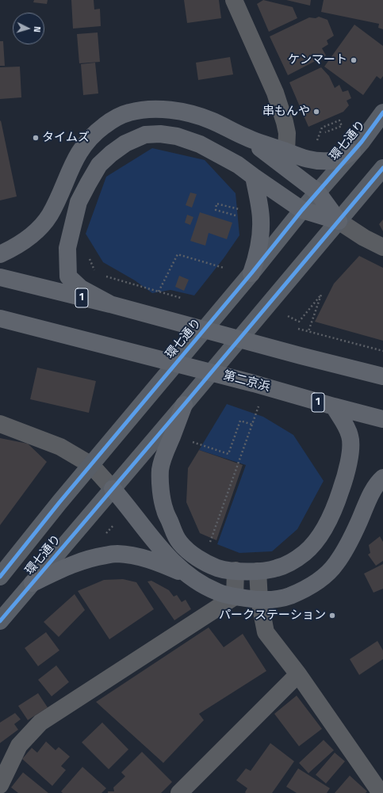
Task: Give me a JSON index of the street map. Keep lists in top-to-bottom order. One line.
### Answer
{"streets":{"highway":["1","第二京浜"],"main road":["環七通り"]},"places":["ケンマート","串もんや","タイムズ","パークステーション"],"north":"right"}
